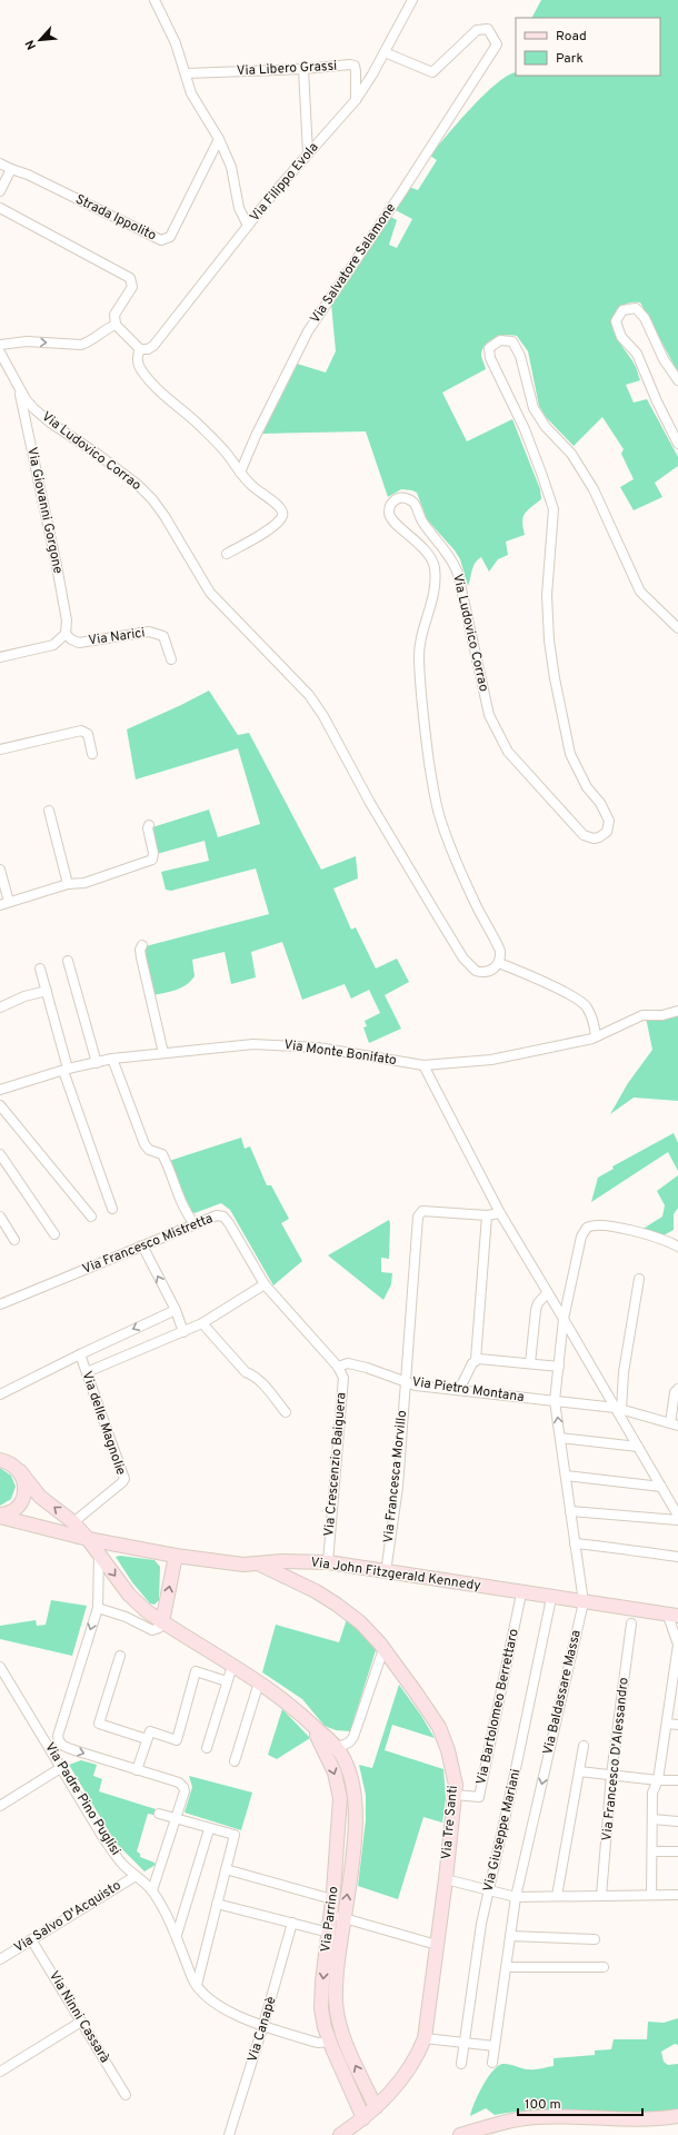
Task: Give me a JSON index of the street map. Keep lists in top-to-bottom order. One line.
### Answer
{"streets":{"street":["Via Libero Grassi","Via Filippo Evola","Strada Ippolito","Via Salvatore Salamone","Via Ludovico Corrao","Via Giovanni Gorgone","Via Narici","Via Monte Bonifato","Via Francesco Mistretta","Via Pietro Montana","Via delle Magnolie","Via Crescenzio Baiguera","Via Francesca Morvillo","Via John Fitzgerald Kennedy","Via Baldassare Massa","Via Bartolomeo Berrettaro","Via Francesco D'Alessandro","Via Padre Pino Puglisi","Via Tre Santi","Via Giuseppe Mariani","Via Salvo D'Acquisto","Via Parrino","Via Ninni Cassarà","Via Canapè"]},"crossings":[["Via Libero Grassi","Via Filippo Evola"],["Via Filippo Evola","Via Salvatore Salamone"],["Via Ludovico Corrao","Via Giovanni Gorgone"],["Via Giovanni Gorgone","Via Narici"],["Via Pietro Montana","Via Crescenzio Baiguera"],["Via Pietro Montana","Via Francesca Morvillo"],["Via Pietro Montana","Via Baldassare Massa"],["Via Crescenzio Baiguera","Via John Fitzgerald Kennedy"],["Via Francesca Morvillo","Via John Fitzgerald Kennedy"],["Via John Fitzgerald Kennedy","Via Baldassare Massa"],["Via John Fitzgerald Kennedy","Via Bartolomeo Berrettaro"],["Via John Fitzgerald Kennedy","Via Tre Santi"],["Via John Fitzgerald Kennedy","Via Giuseppe Mariani"],["Via John Fitzgerald Kennedy","Via Parrino"],["Via Bartolomeo Berrettaro","Via Tre Santi"],["Via Padre Pino Puglisi","Via Salvo D'Acquisto"],["Via Padre Pino Puglisi","Via Parrino"],["Via Padre Pino Puglisi","Via Canapè"],["Via Tre Santi","Via Parrino"],["Via Salvo D'Acquisto","Via Ninni Cassarà"]],"legend":["Road","Park"],"scale_bar":"100 m","north":"bottom left"}
